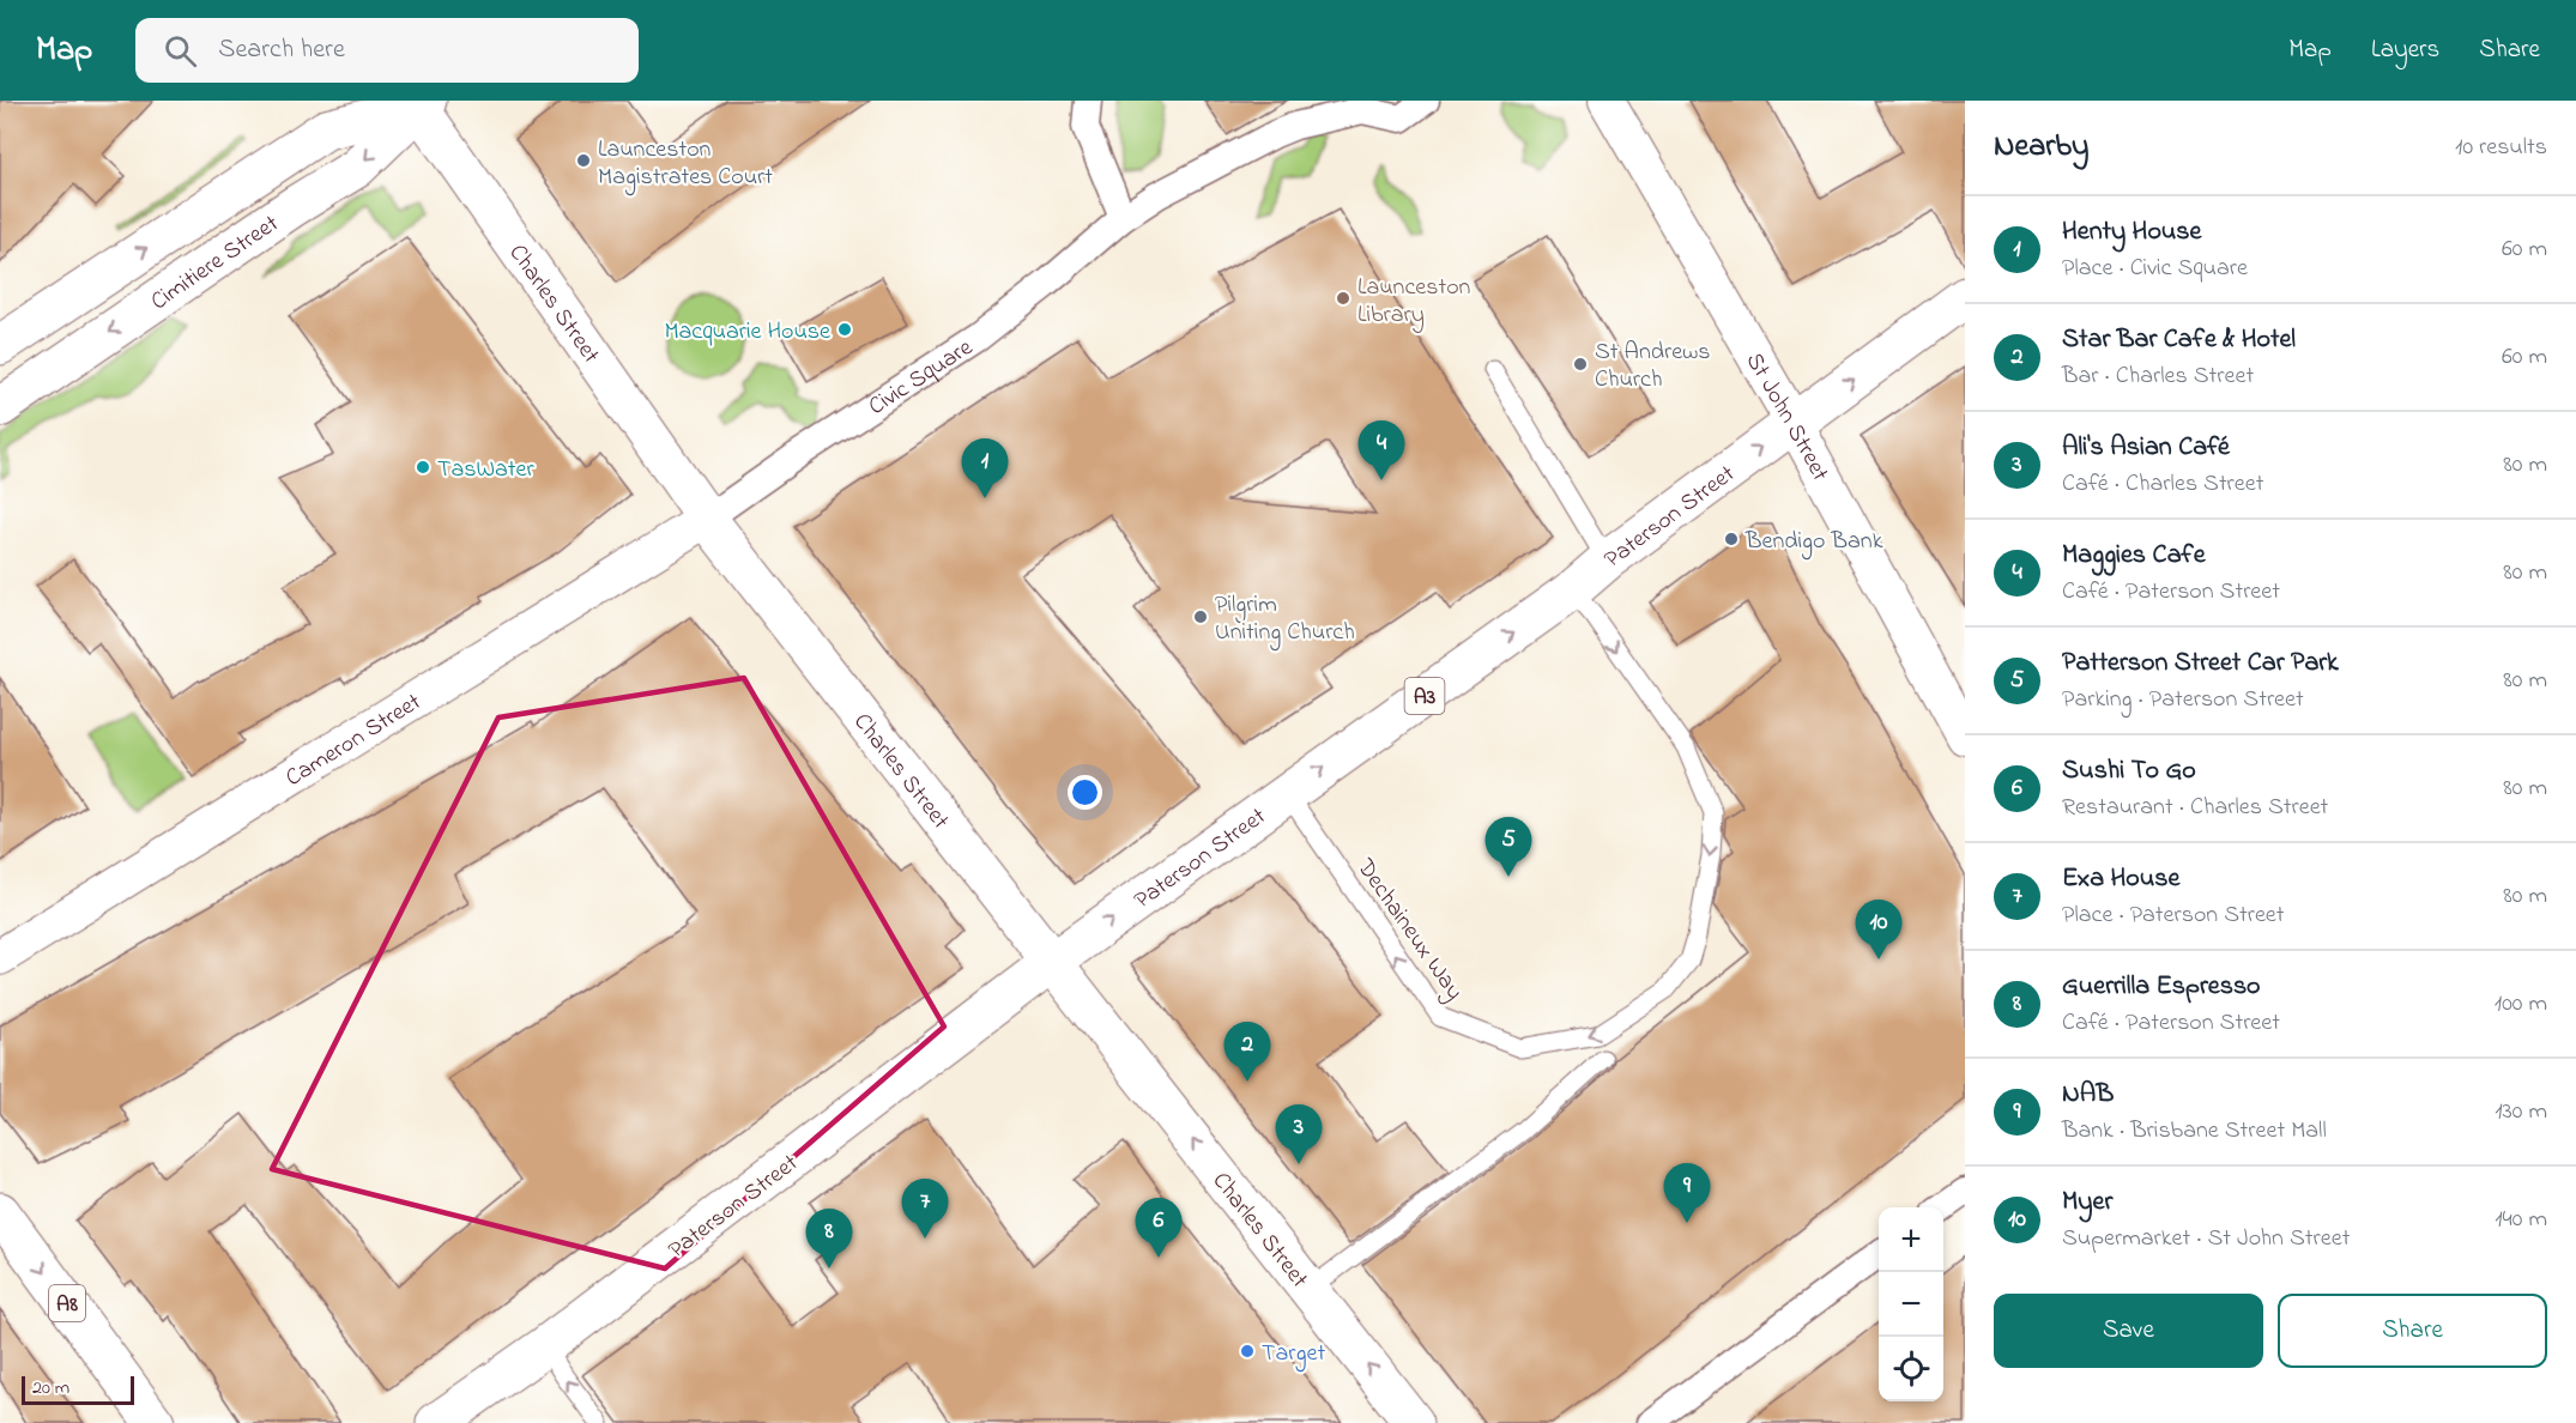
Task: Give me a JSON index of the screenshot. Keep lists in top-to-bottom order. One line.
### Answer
{"streets":{"main road":["Cimitiere Street","Charles Street","Paterson Street","A3","A8"],"street":["Civic Square","St John Street","Cameron Street"],"lane":["Dechaineux Way"]},"crossings":[["Cimitiere Street","Charles Street"],["Charles Street","Civic Square"],["Charles Street","Paterson Street"],["Charles Street","Cameron Street"],["Civic Square","Cameron Street"],["St John Street","Paterson Street"],["Paterson Street","Dechaineux Way"]],"one_way":["Charles Street","Paterson Street"],"places":["Launceston Magistrates Court","Launceston Library","Macquarie House","St Andrews Church","TasWater","Bendigo Bank","Pilgrim Uniting Church","Target"],"scale_bar":"20 m","page":{"header":"Map","search":"Search here","nav":["Map","Layers","Share"],"heading":["Nearby","10 results"],"list":[{"mark":"1","name":"Henty House","note":"Place · Civic Square","value":"60 m"},{"mark":"2","name":"Star Bar Cafe & Hotel","note":"Bar · Charles Street","value":"60 m"},{"mark":"3","name":"Ali's Asian Café","note":"Café · Charles Street","value":"80 m"},{"mark":"4","name":"Maggies Cafe","note":"Café · Paterson Street","value":"80 m"},{"mark":"5","name":"Patterson Street Car Park","note":"Parking · Paterson Street","value":"80 m"},{"mark":"6","name":"Sushi To Go","note":"Restaurant · Charles Street","value":"80 m"},{"mark":"7","name":"Exa House","note":"Place · Paterson Street","value":"80 m"},{"mark":"8","name":"Guerrilla Espresso","note":"Café · Paterson Street","value":"100 m"},{"mark":"9","name":"NAB","note":"Bank · Brisbane Street Mall","value":"130 m"},{"mark":"10","name":"Myer","note":"Supermarket · St John Street","value":"140 m"}],"pins":["4","1","5","10","2","3","9","7","6","8"],"map_buttons":["+","−"],"buttons":["Save","Share"],"scale":"20 m"}}
